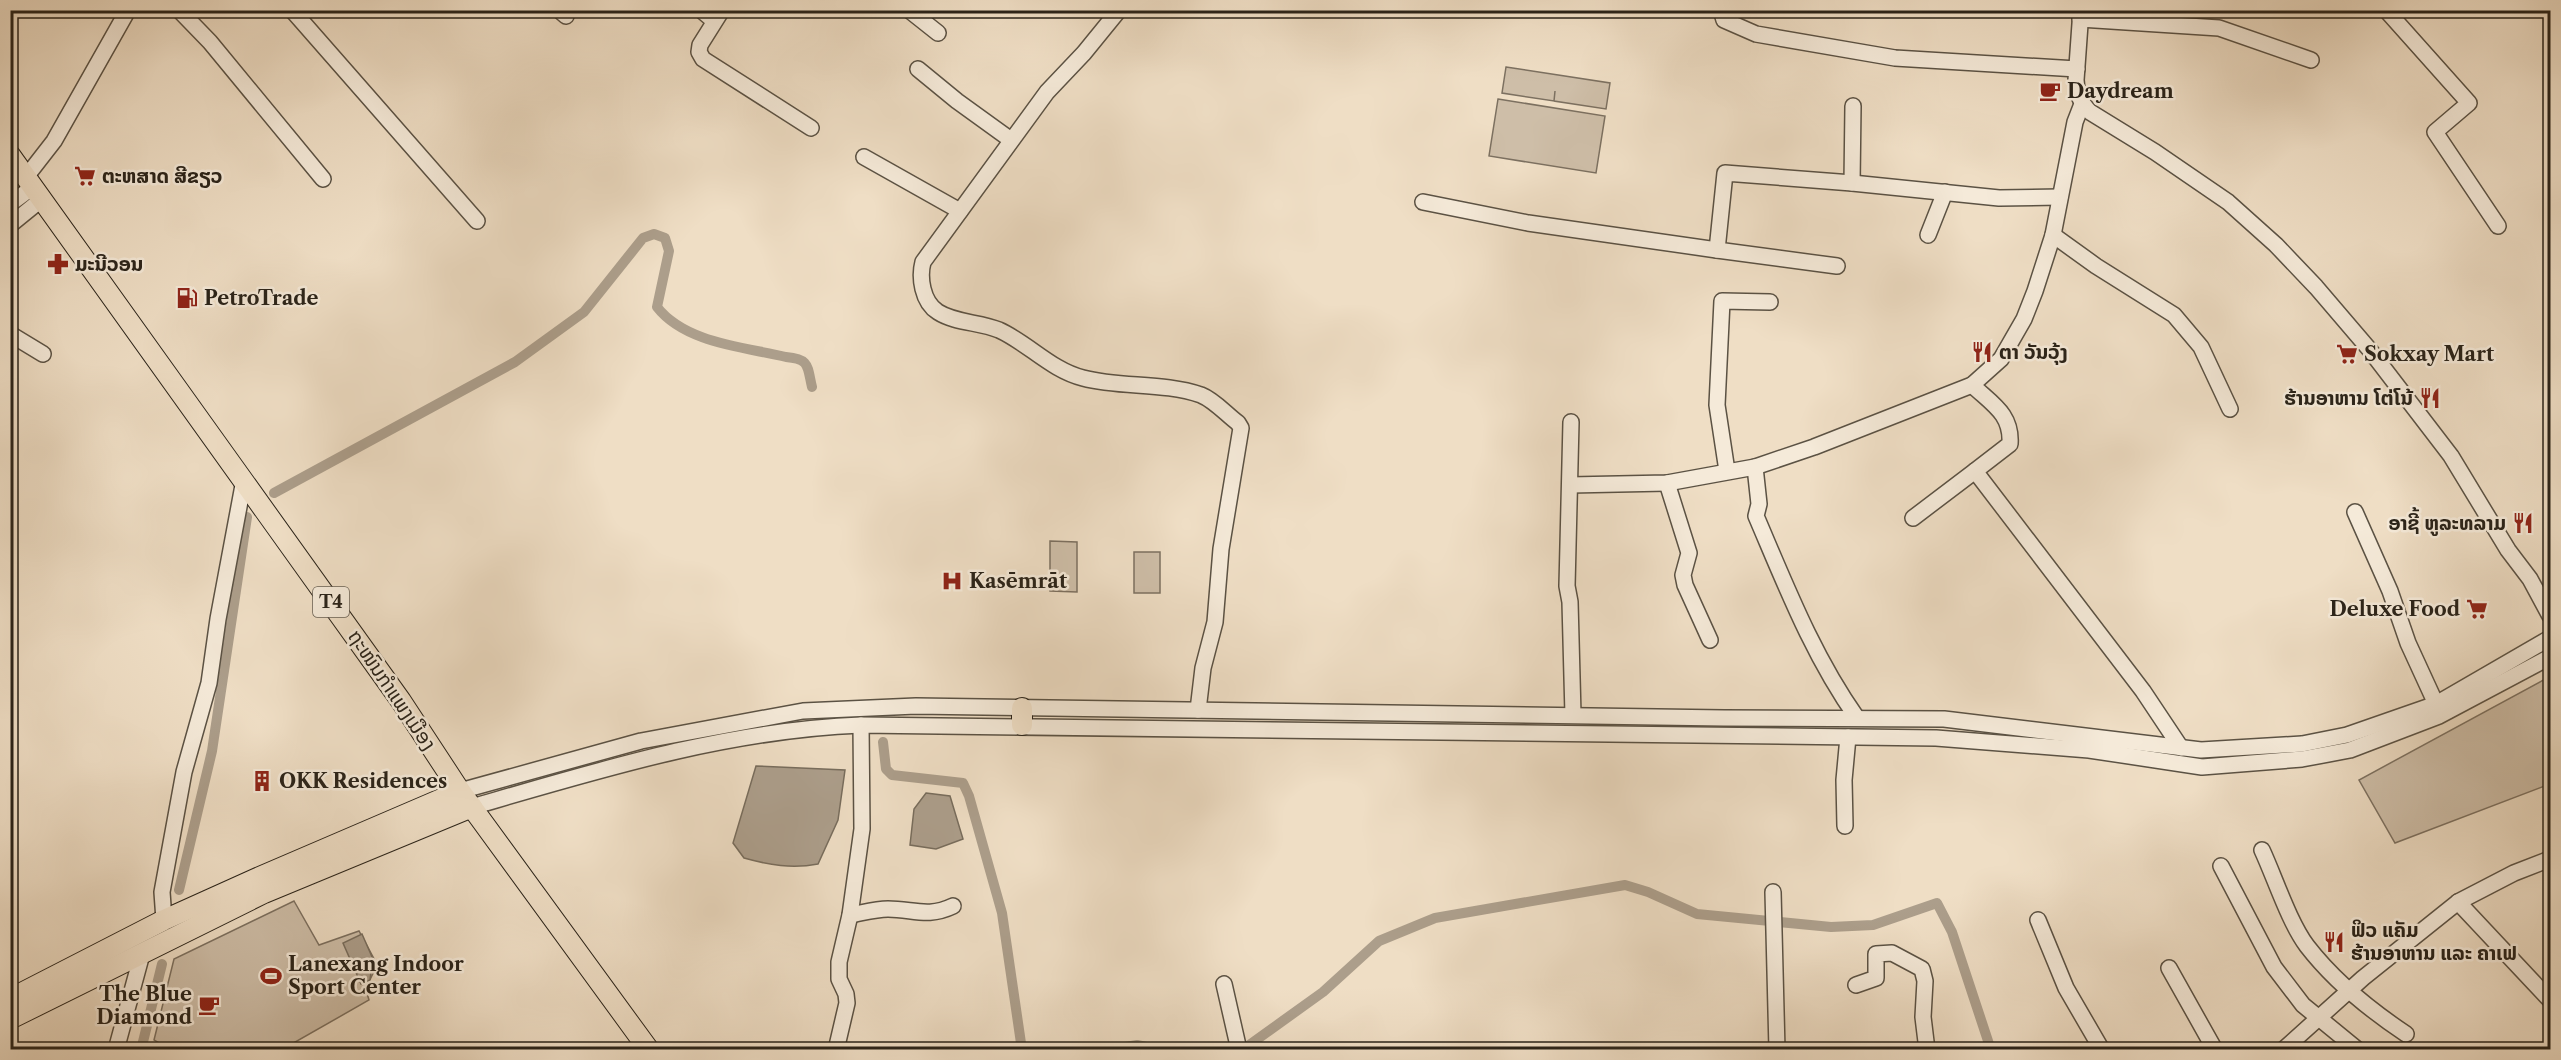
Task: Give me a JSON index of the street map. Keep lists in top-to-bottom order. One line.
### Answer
{"streets":{"main road":["T4","ຖະໜົນກຳແພງເມືອງ"]},"places":{"cafe":["Daydream","The Blue Diamond"],"supermarket":["ຕະຫສາດ ສີຂຽວ","Sokxay Mart","Deluxe Food"],"pharmacy":["ມະນີວອນ"],"fuel station":["PetroTrade"],"restaurant":["ຕາ ວັນວຸ້ງ","ຮ້ານອາຫານ ໂຕ່ໂນ້","ອາຊີ້ ຫູລະທລາມ","ຟິວ ແຄັມ ຮ້ານອາຫານ ແລະ ຄາເຟ"],"hospital":["Kasēmrāt"],"building":["OKK Residences"],"sports":["Lanexang Indoor Sport Center"]}}
